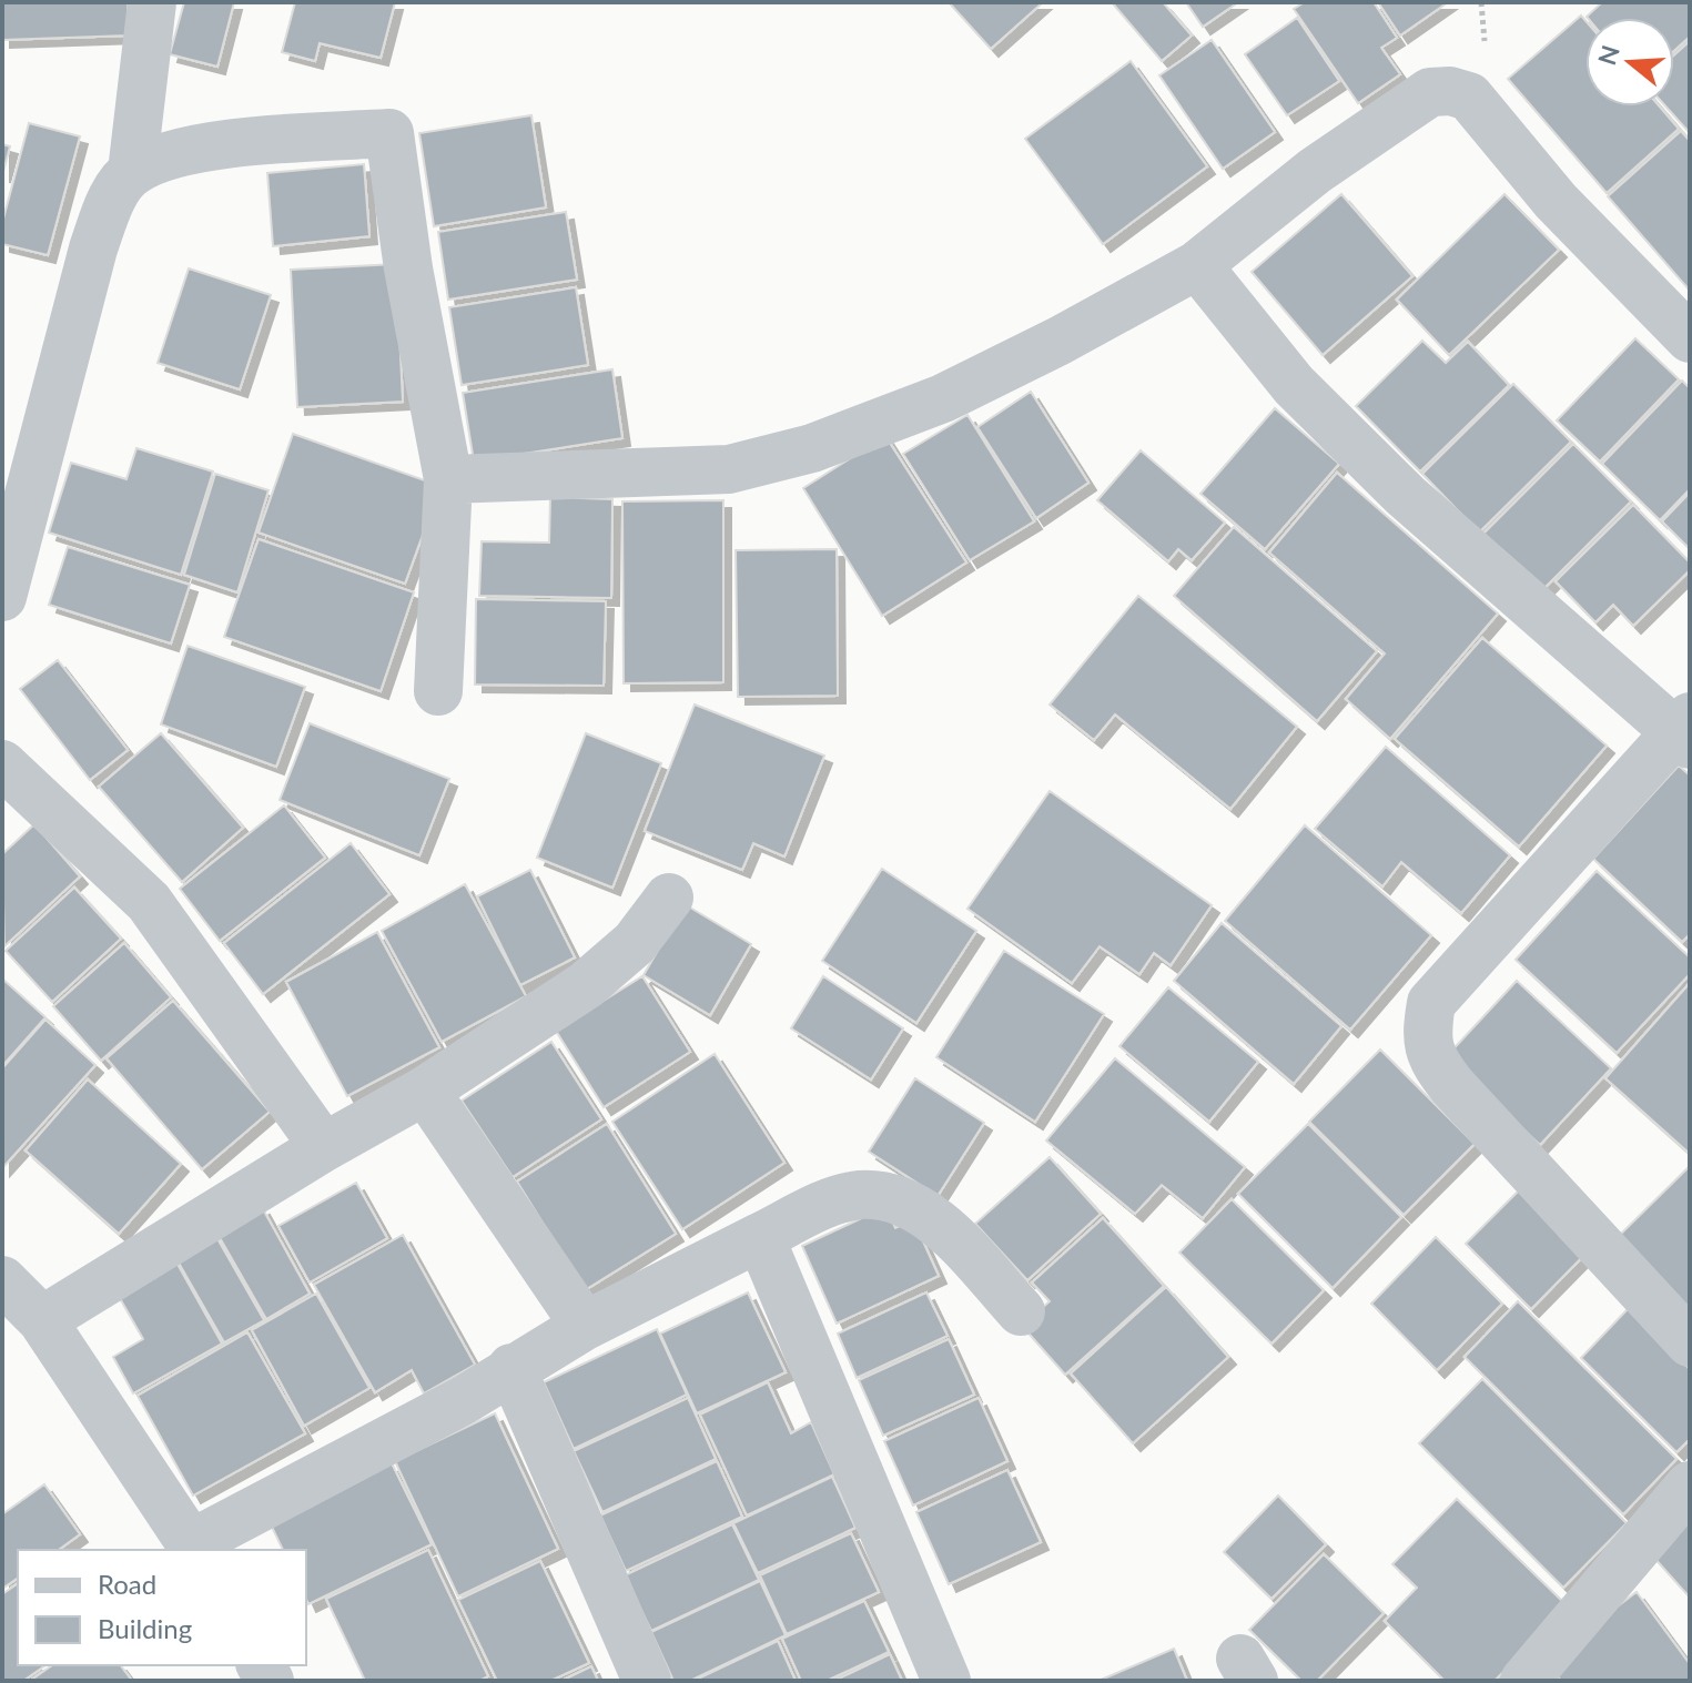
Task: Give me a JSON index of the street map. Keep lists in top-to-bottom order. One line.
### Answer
{"legend":["Road","Building"],"north":"left"}
